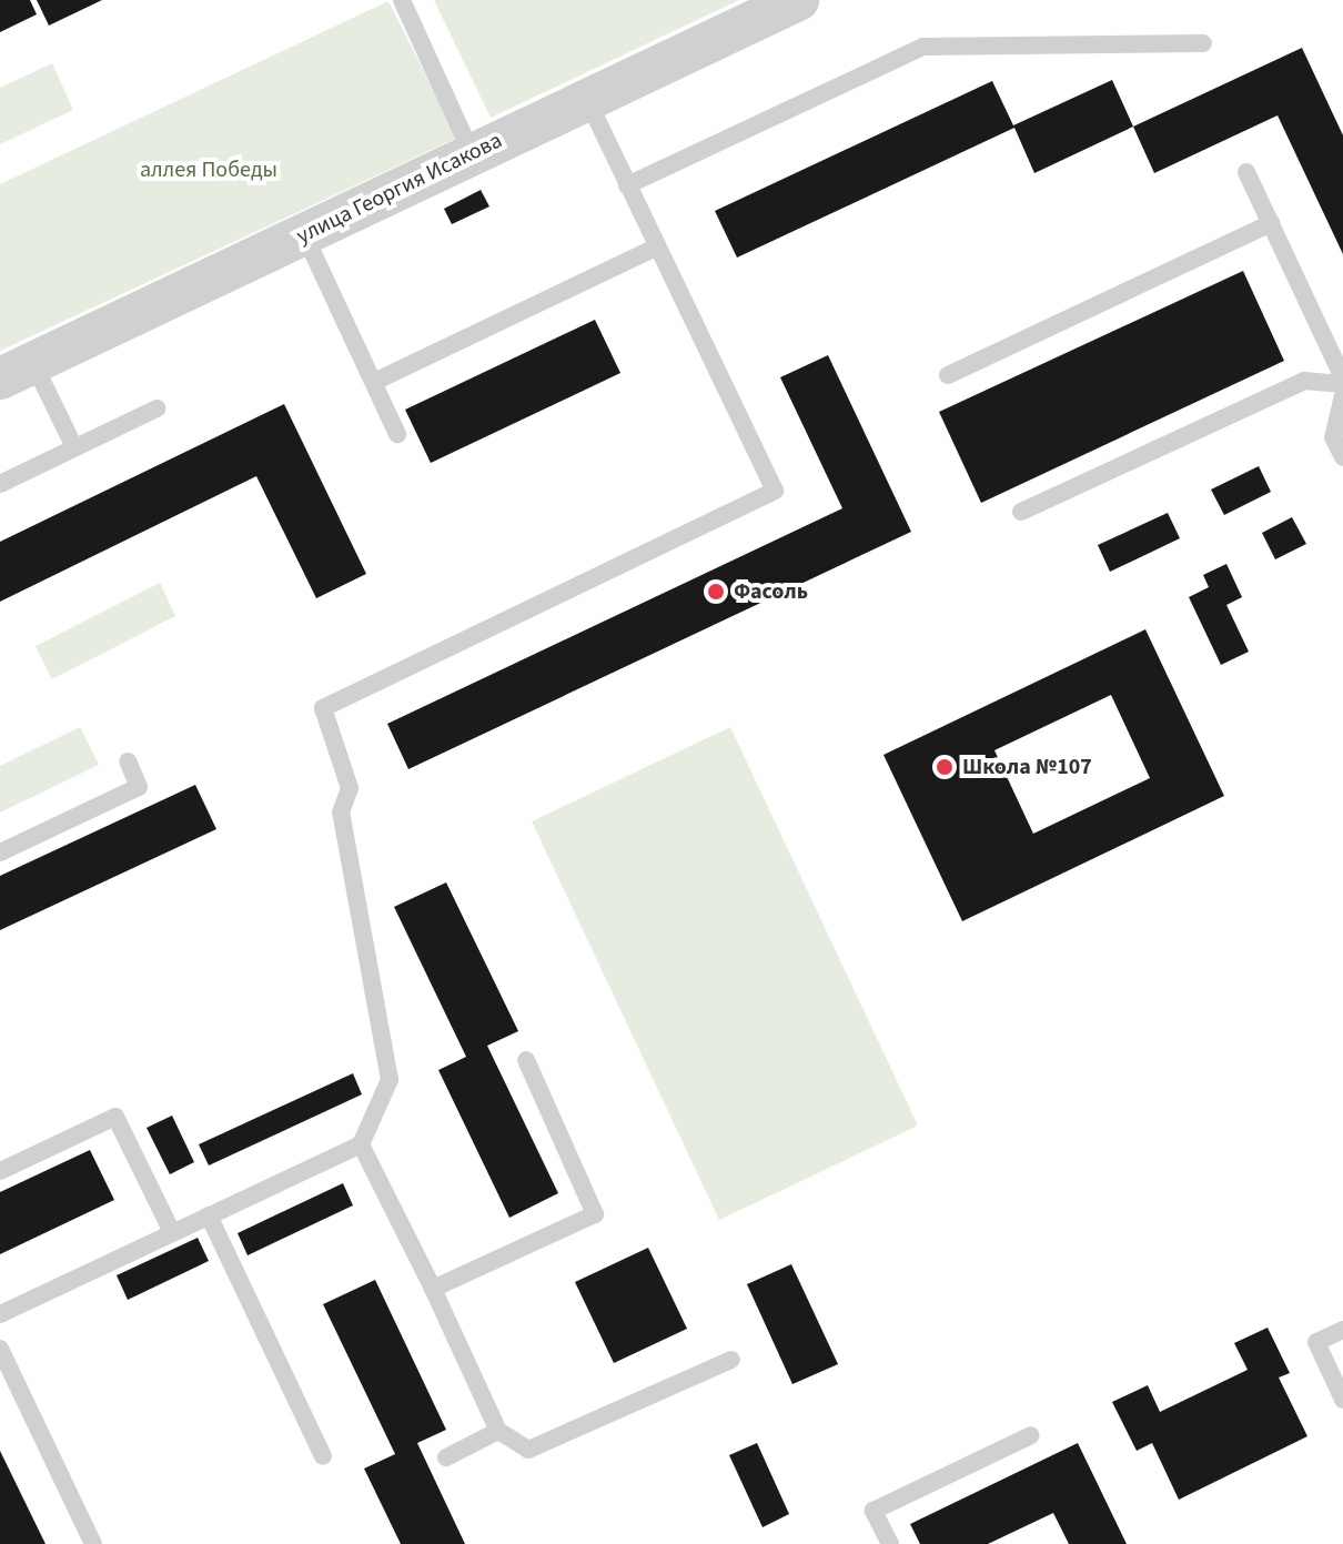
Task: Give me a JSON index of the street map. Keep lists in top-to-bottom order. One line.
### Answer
{"streets":{"street":["улица Георгия Исакова"]},"parks":["аллея Победы"],"places":["Фасоль","Школа №107"]}
